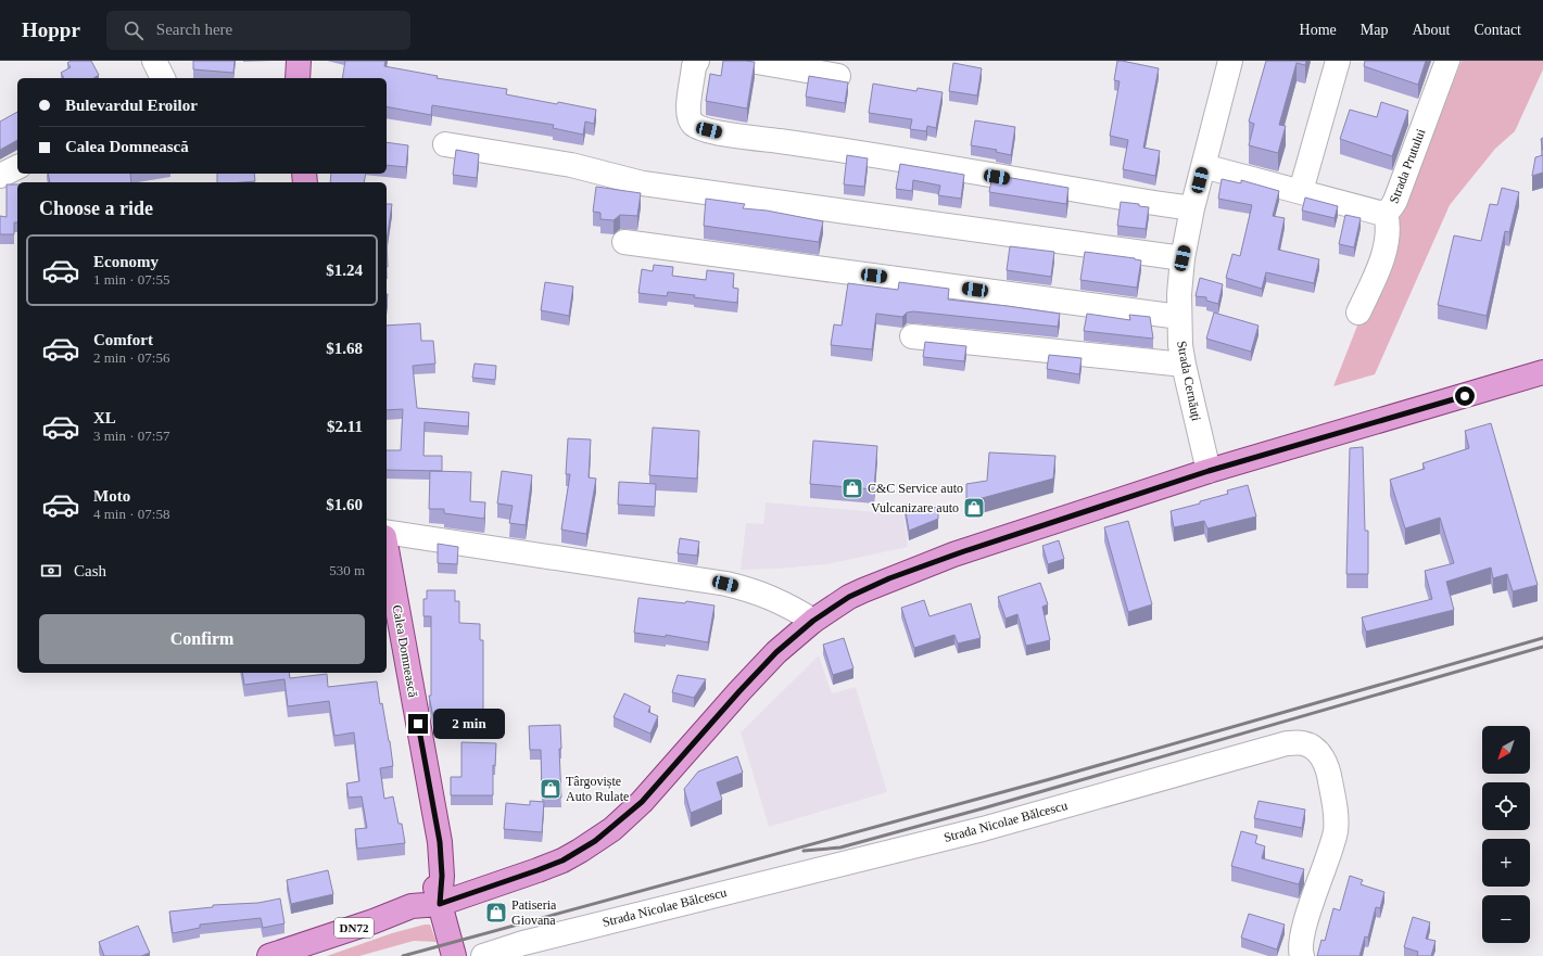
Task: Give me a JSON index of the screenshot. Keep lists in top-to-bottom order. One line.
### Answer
{"streets":{"main road":["Calea Domnească","DN72"],"street":["Strada Prutului","Strada Cernăuți","Strada Nicolae Bălcescu"]},"crossings":[["Strada Prutului","Strada Cernăuți"],["Strada Cernăuți","DN72"],["Calea Domnească","DN72"]],"places":{"shop":["C&C Service auto","Vulcanizare auto","Târgoviște Auto Rulate","Patiseria Giovana"]},"north":"bottom left","page":{"header":"Hoppr","search":"Search here","nav":["Home","Map","About","Contact"],"banner":["Bulevardul Eroilor","Calea Domnească"],"heading":"Choose a ride","list":[{"name":"Economy","note":"1 min · 07:55","value":"$1.24"},{"name":"Comfort","note":"2 min · 07:56","value":"$1.68"},{"name":"XL","note":"3 min · 07:57","value":"$2.11"},{"name":"Moto","note":"4 min · 07:58","value":"$1.60"}],"pay":["Cash","530 m"],"buttons":"Confirm","bubble":"2 min","map_buttons":["+","−"]}}
